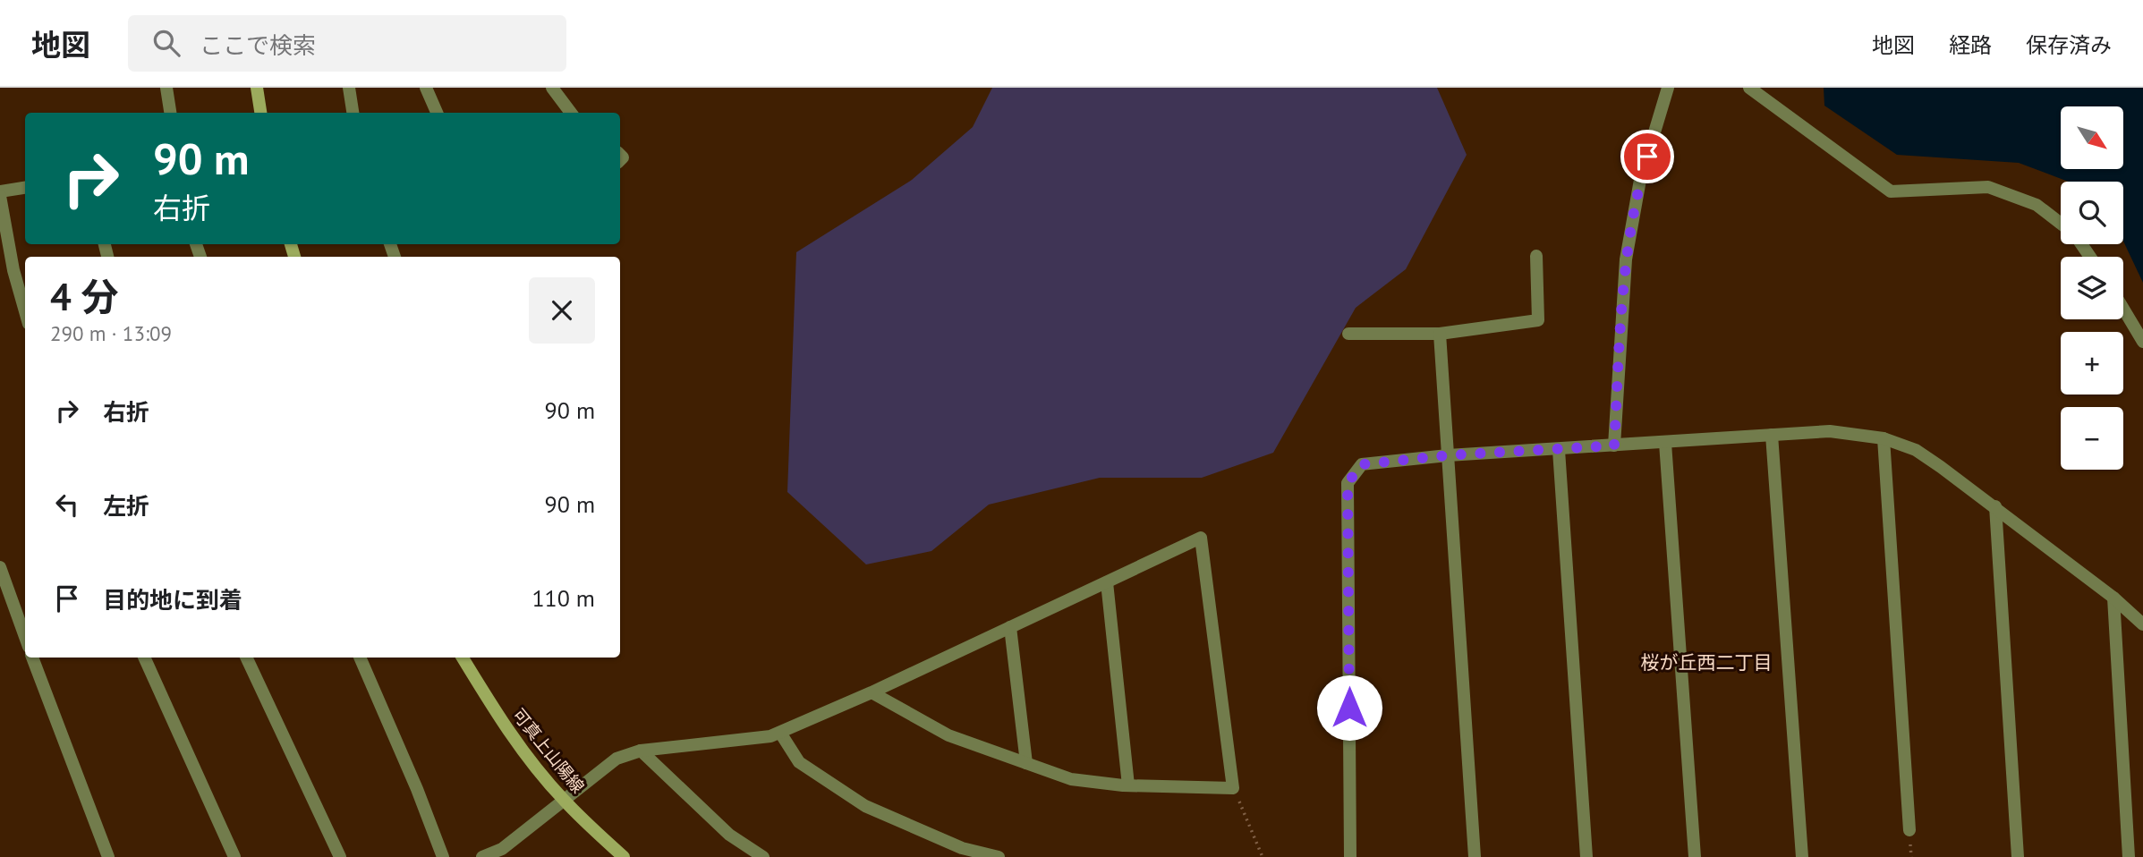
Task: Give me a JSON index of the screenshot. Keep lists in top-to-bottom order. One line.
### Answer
{"streets":{"main road":["可真上山陽線"]},"districts":["桜が丘西二丁目"],"north":"bottom right","page":{"header":"地図","search":"ここで検索","nav":["地図","経路","保存済み"],"map_buttons":["+","−"],"turn":["90 m","右折"],"heading":["4 分","290 m · 13:09"],"list":[{"name":"右折","value":"90 m"},{"name":"左折","value":"90 m"},{"name":"目的地に到着","value":"110 m"}]}}
